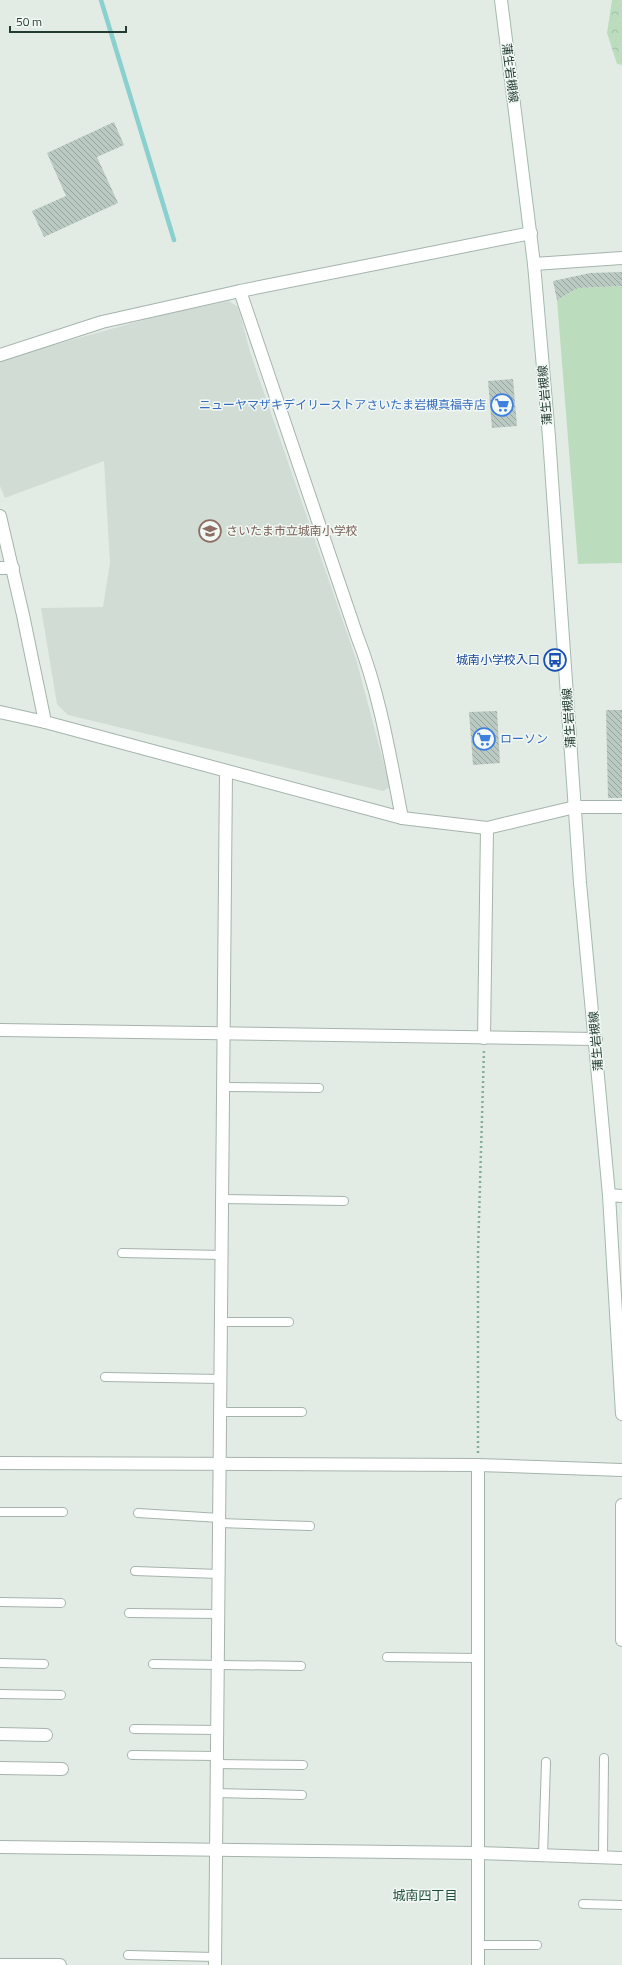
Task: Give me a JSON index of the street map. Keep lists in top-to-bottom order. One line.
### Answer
{"streets":{"street":["蒲生岩槻線"]},"districts":["城南四丁目"],"places":{"supermarket":["ニューヤマザキデイリーストアさいたま岩槻真福寺店","ローソン"],"school or university":["さいたま市立城南小学校"],"bus stop":["城南小学校入口"]},"scale_bar":"50 m"}
